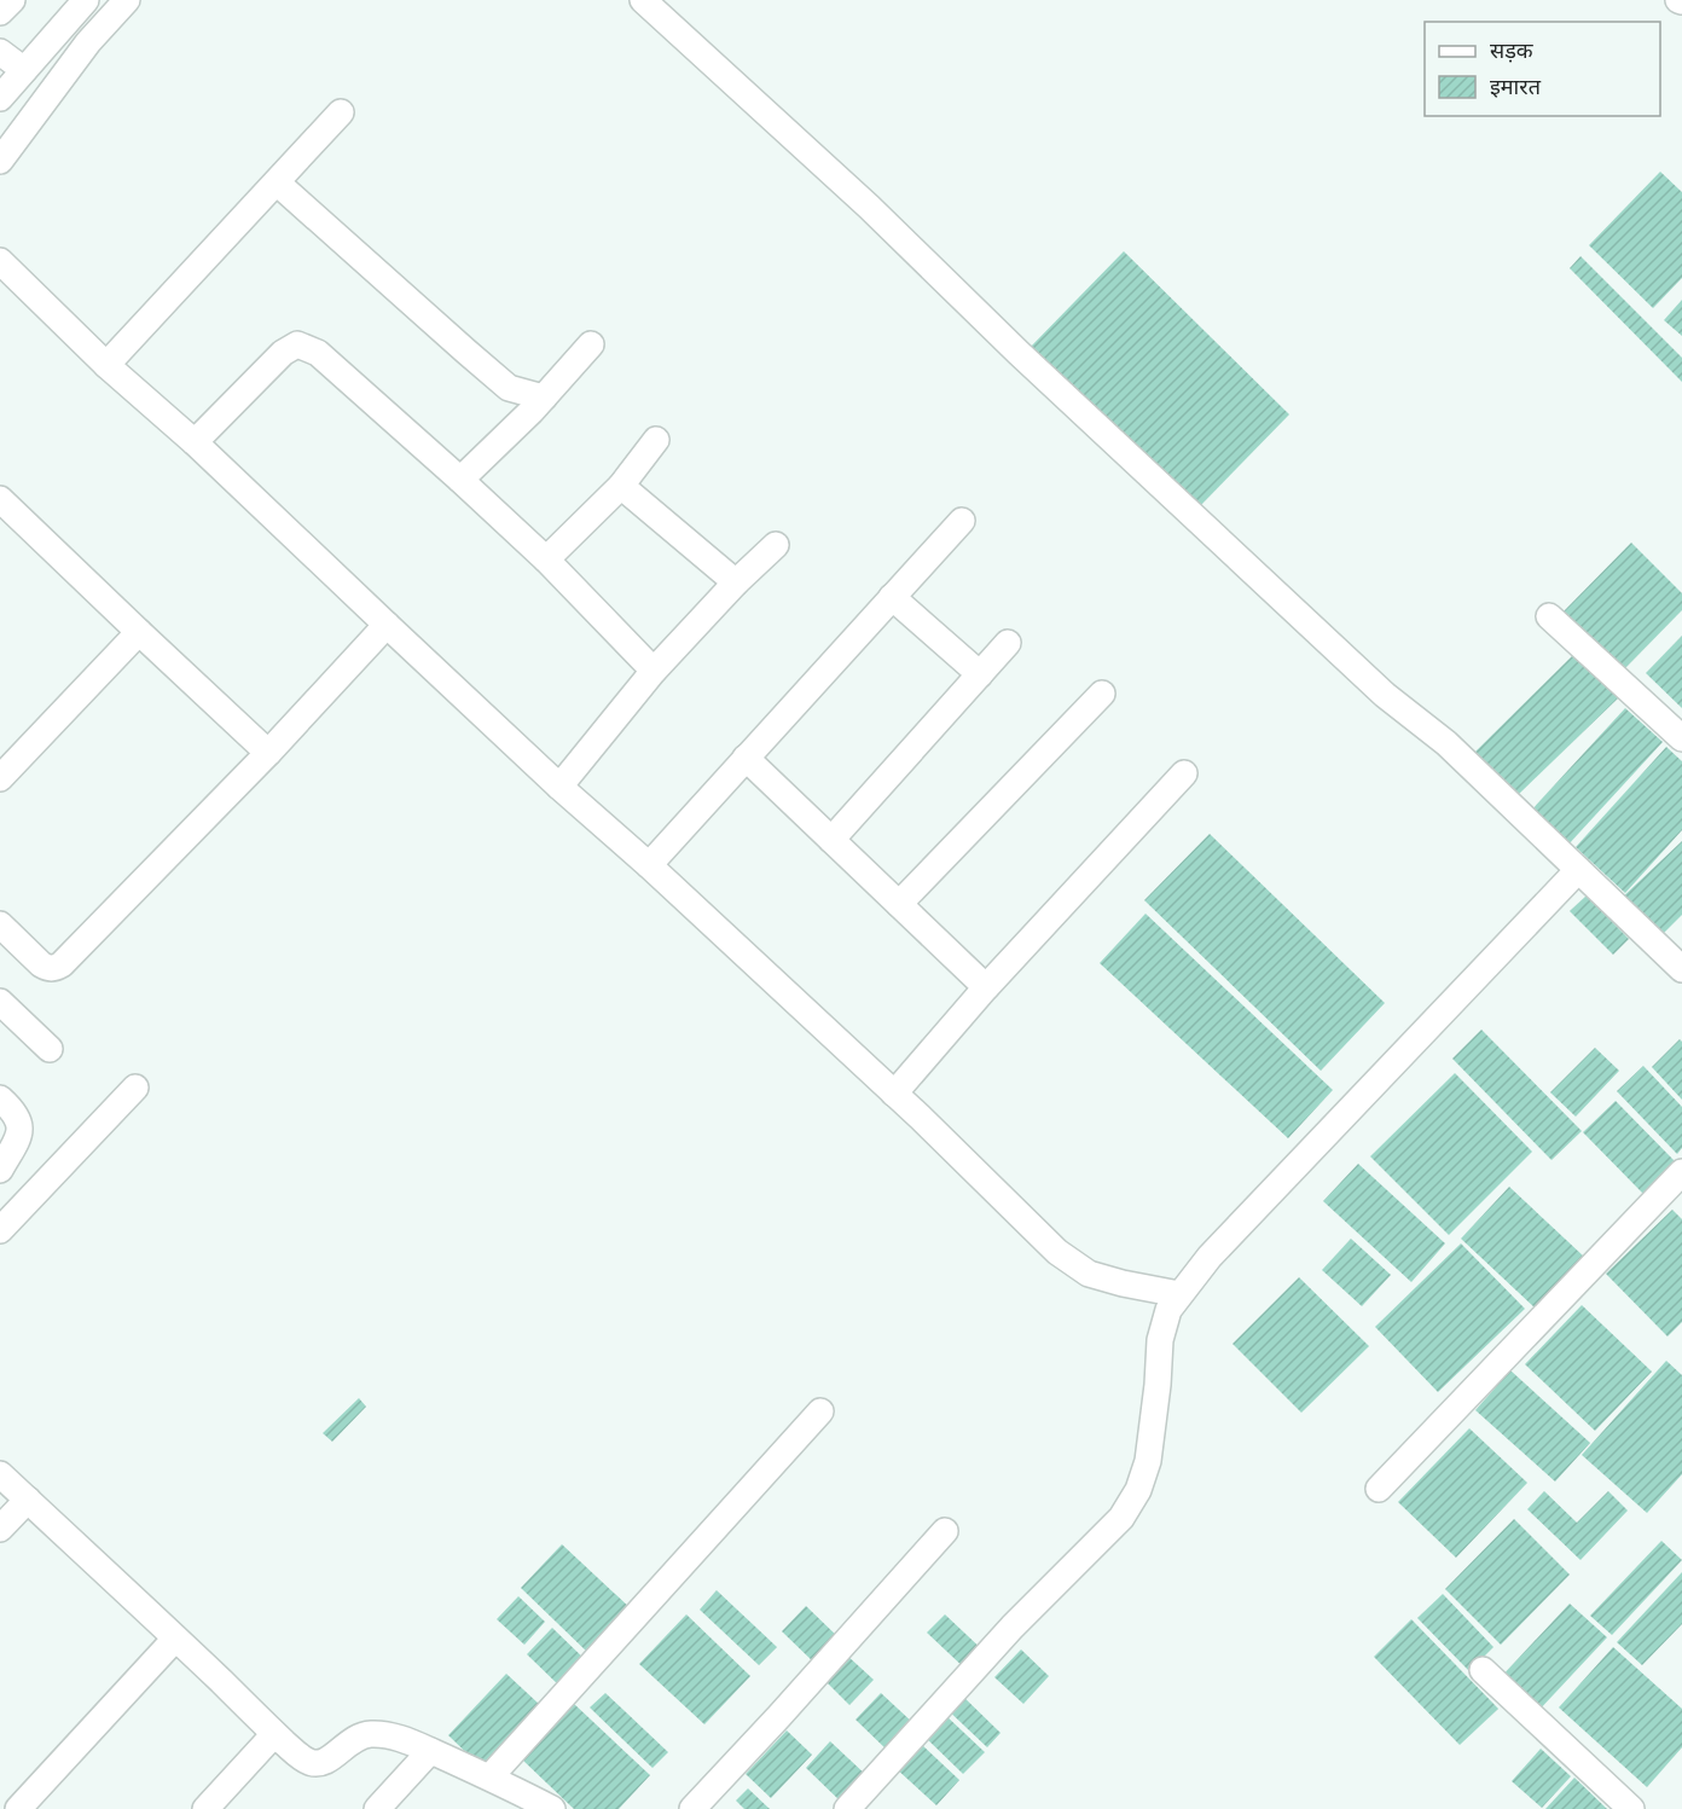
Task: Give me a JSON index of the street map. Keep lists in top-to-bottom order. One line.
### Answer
{"legend":["सड़क","इमारत"]}
